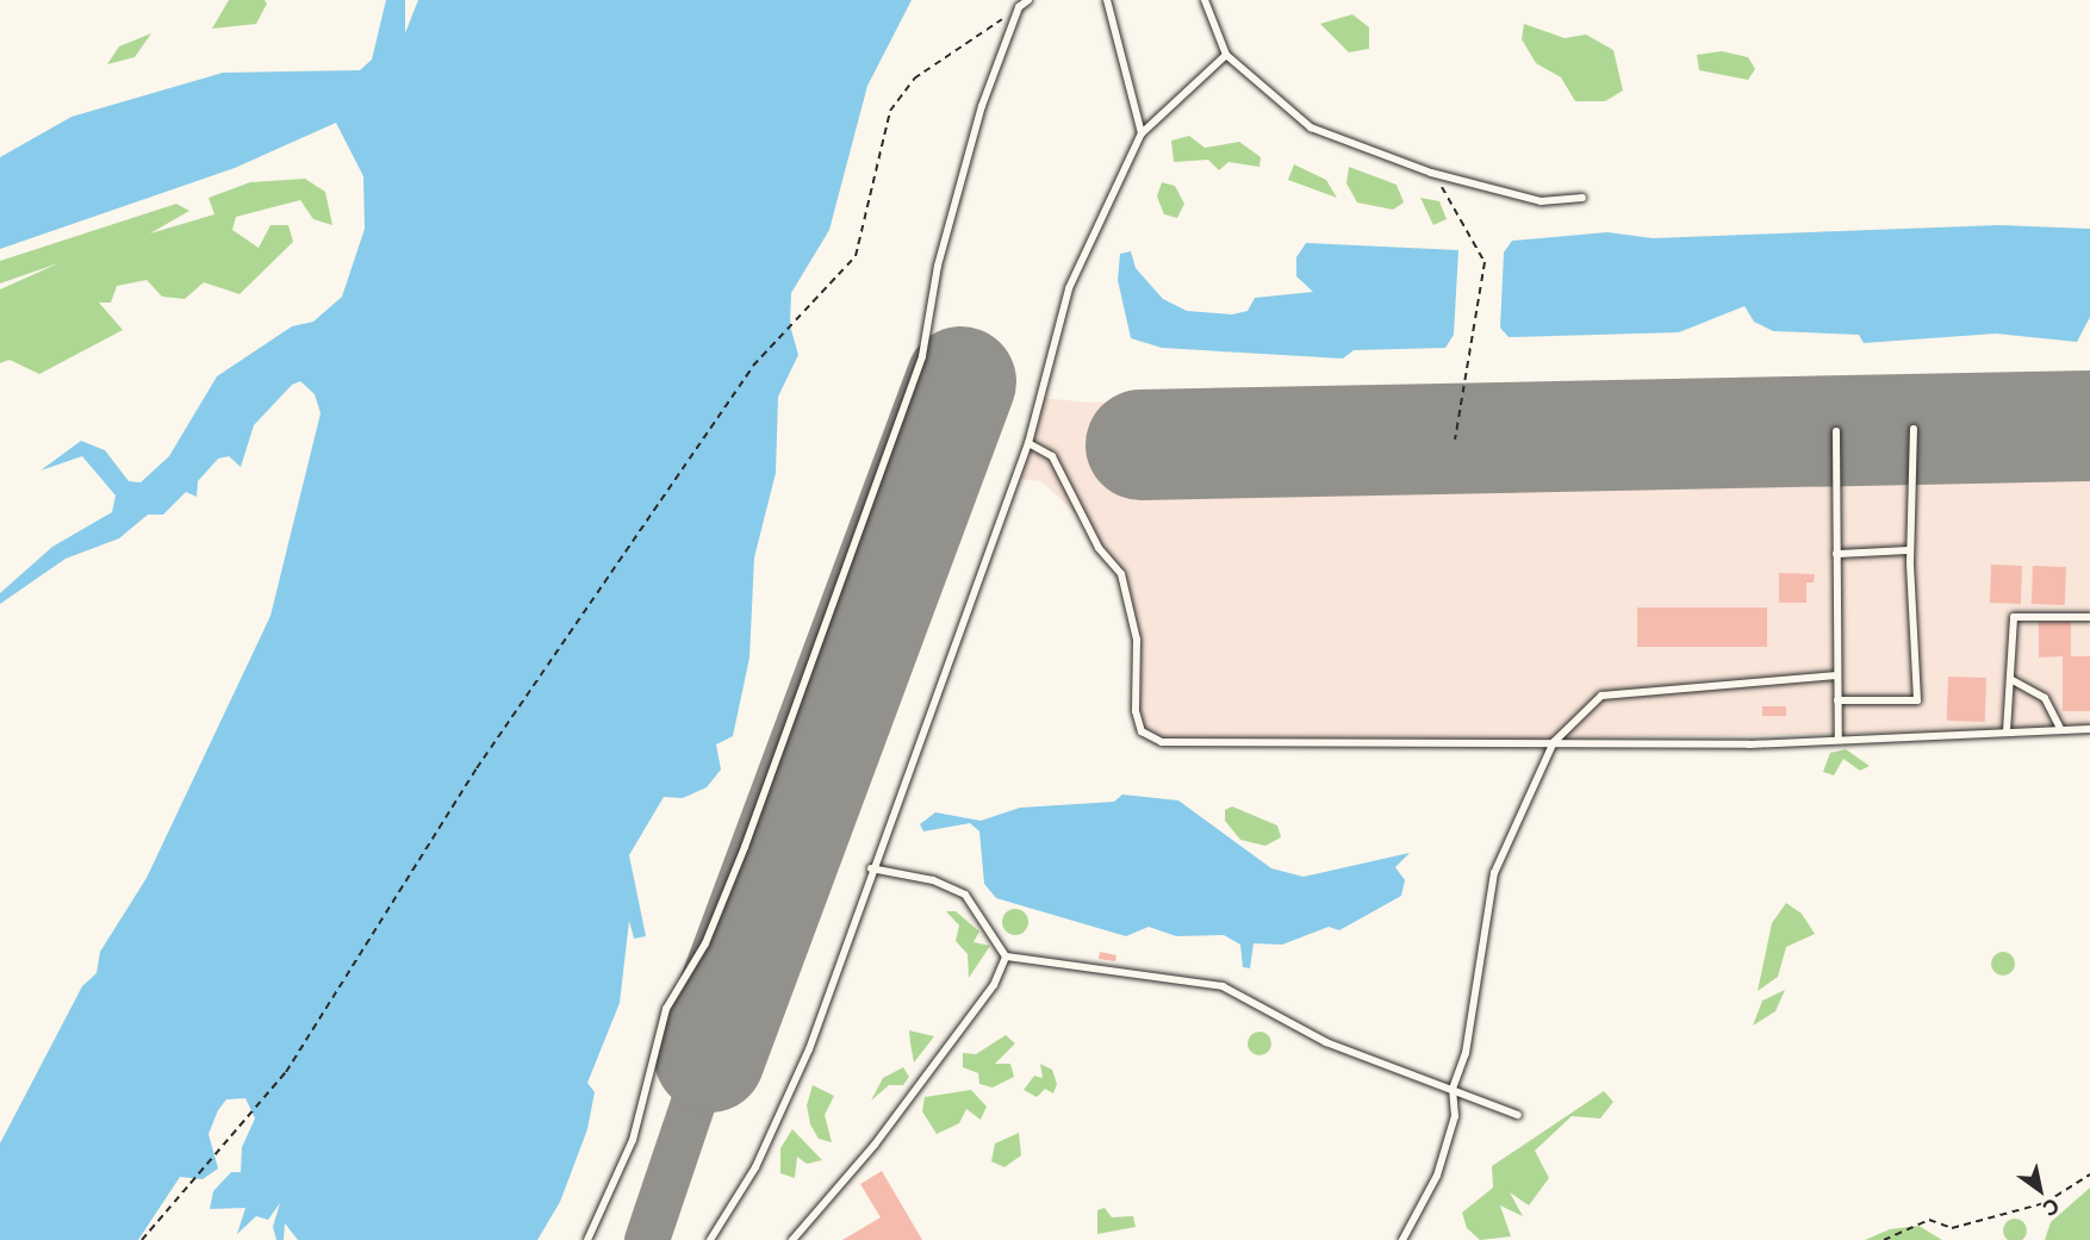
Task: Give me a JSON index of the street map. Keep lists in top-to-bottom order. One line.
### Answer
{"north":"bottom right"}
